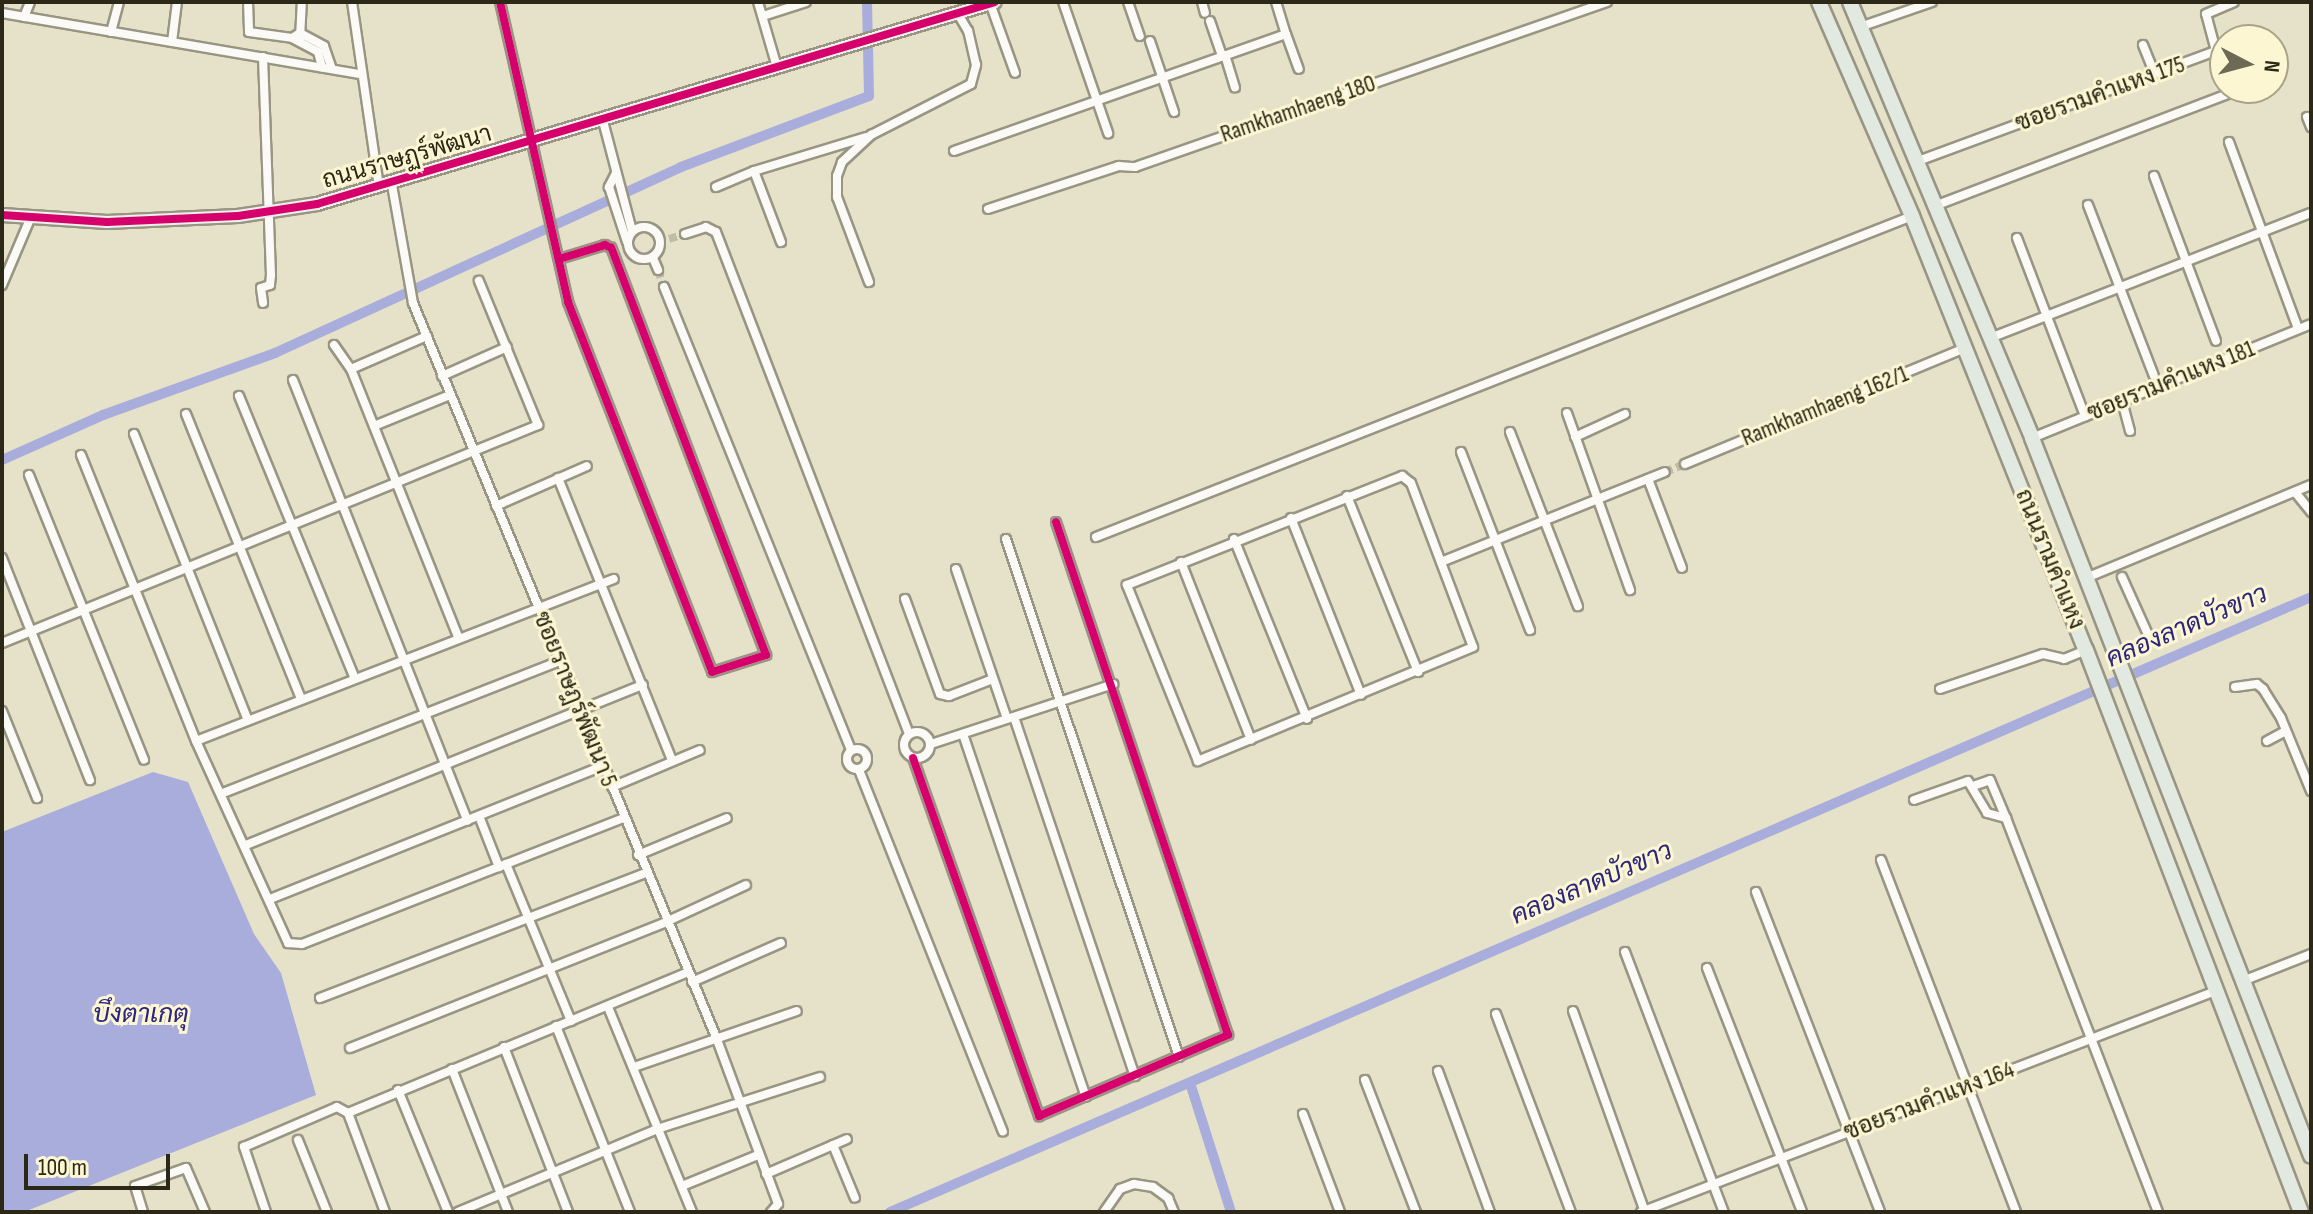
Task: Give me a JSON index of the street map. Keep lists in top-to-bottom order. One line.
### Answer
{"streets":{"main road":["ถนนรามคำแหง"],"street":["ซอยรามคำแหง 175","Ramkhamhaeng 180","ถนนราษฏร์พัฒนา","ซอยรามคำแหง 181","Ramkhamhaeng 162/1","ซอยราษฎร์พัฒนา 5","ซอยรามคำแหง 164"]},"crossings":[["ซอยรามคำแหง 175","ถนนรามคำแหง"],["ถนนราษฏร์พัฒนา","ซอยราษฎร์พัฒนา 5"],["ซอยรามคำแหง 181","ถนนรามคำแหง"],["Ramkhamhaeng 162/1","ถนนรามคำแหง"],["ถนนรามคำแหง","ซอยรามคำแหง 164"]],"water":["คลองลาดบัวขาว","บึงตาเกตุ"],"scale_bar":"100 m","north":"right"}
